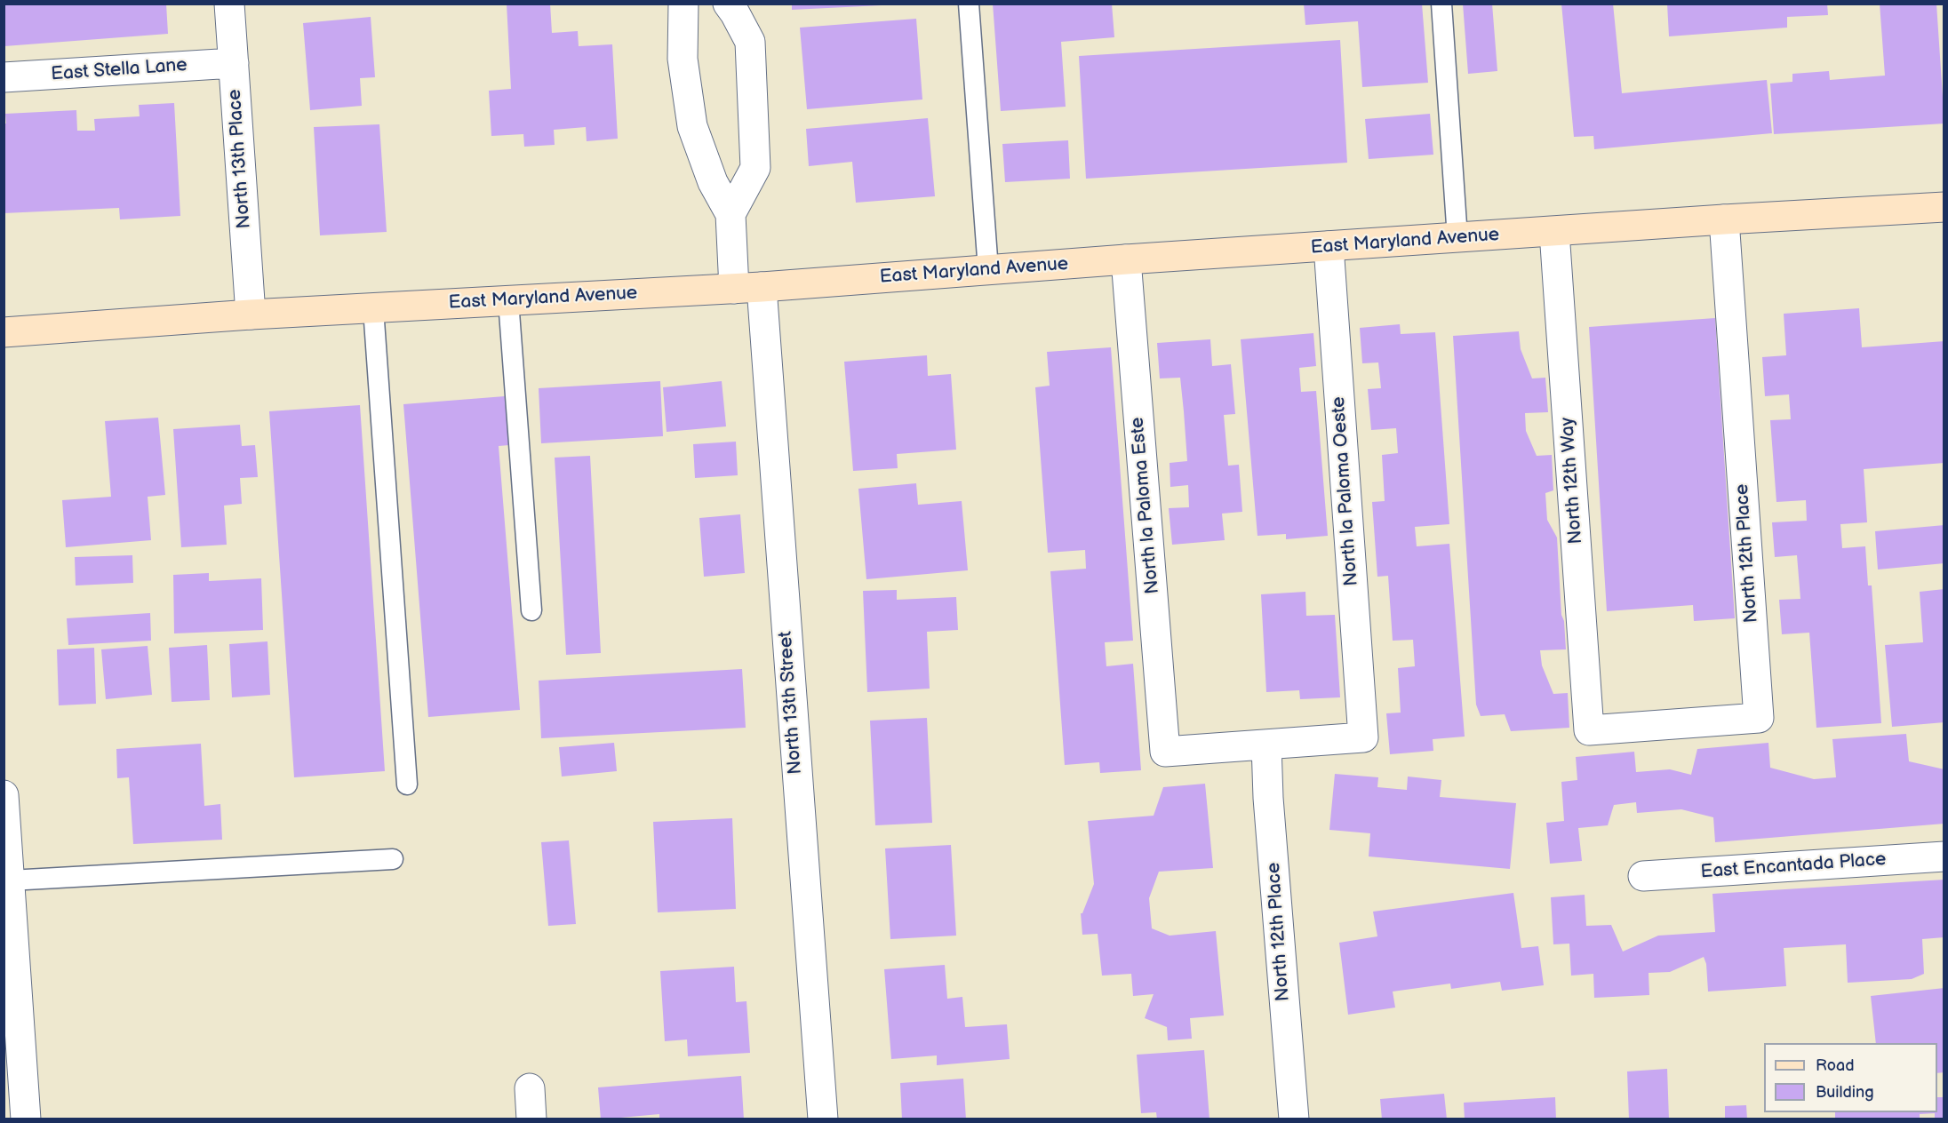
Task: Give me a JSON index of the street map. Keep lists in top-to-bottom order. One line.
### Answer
{"streets":{"street":["East Stella Lane","North 13th Place","East Maryland Avenue","North 12th Way","North la Paloma Oeste","North la Paloma Este","North 12th Place","North 13th Street","East Encantada Place"]},"crossings":[["East Stella Lane","North 13th Place"],["North 13th Place","East Maryland Avenue"],["East Maryland Avenue","North 12th Way"],["East Maryland Avenue","North la Paloma Oeste"],["East Maryland Avenue","North la Paloma Este"],["East Maryland Avenue","North 12th Place"],["East Maryland Avenue","North 13th Street"],["North 12th Way","North 12th Place"],["North la Paloma Oeste","North la Paloma Este"],["North la Paloma Oeste","North 12th Place"],["North la Paloma Este","North 12th Place"]],"legend":["Road","Building"]}
